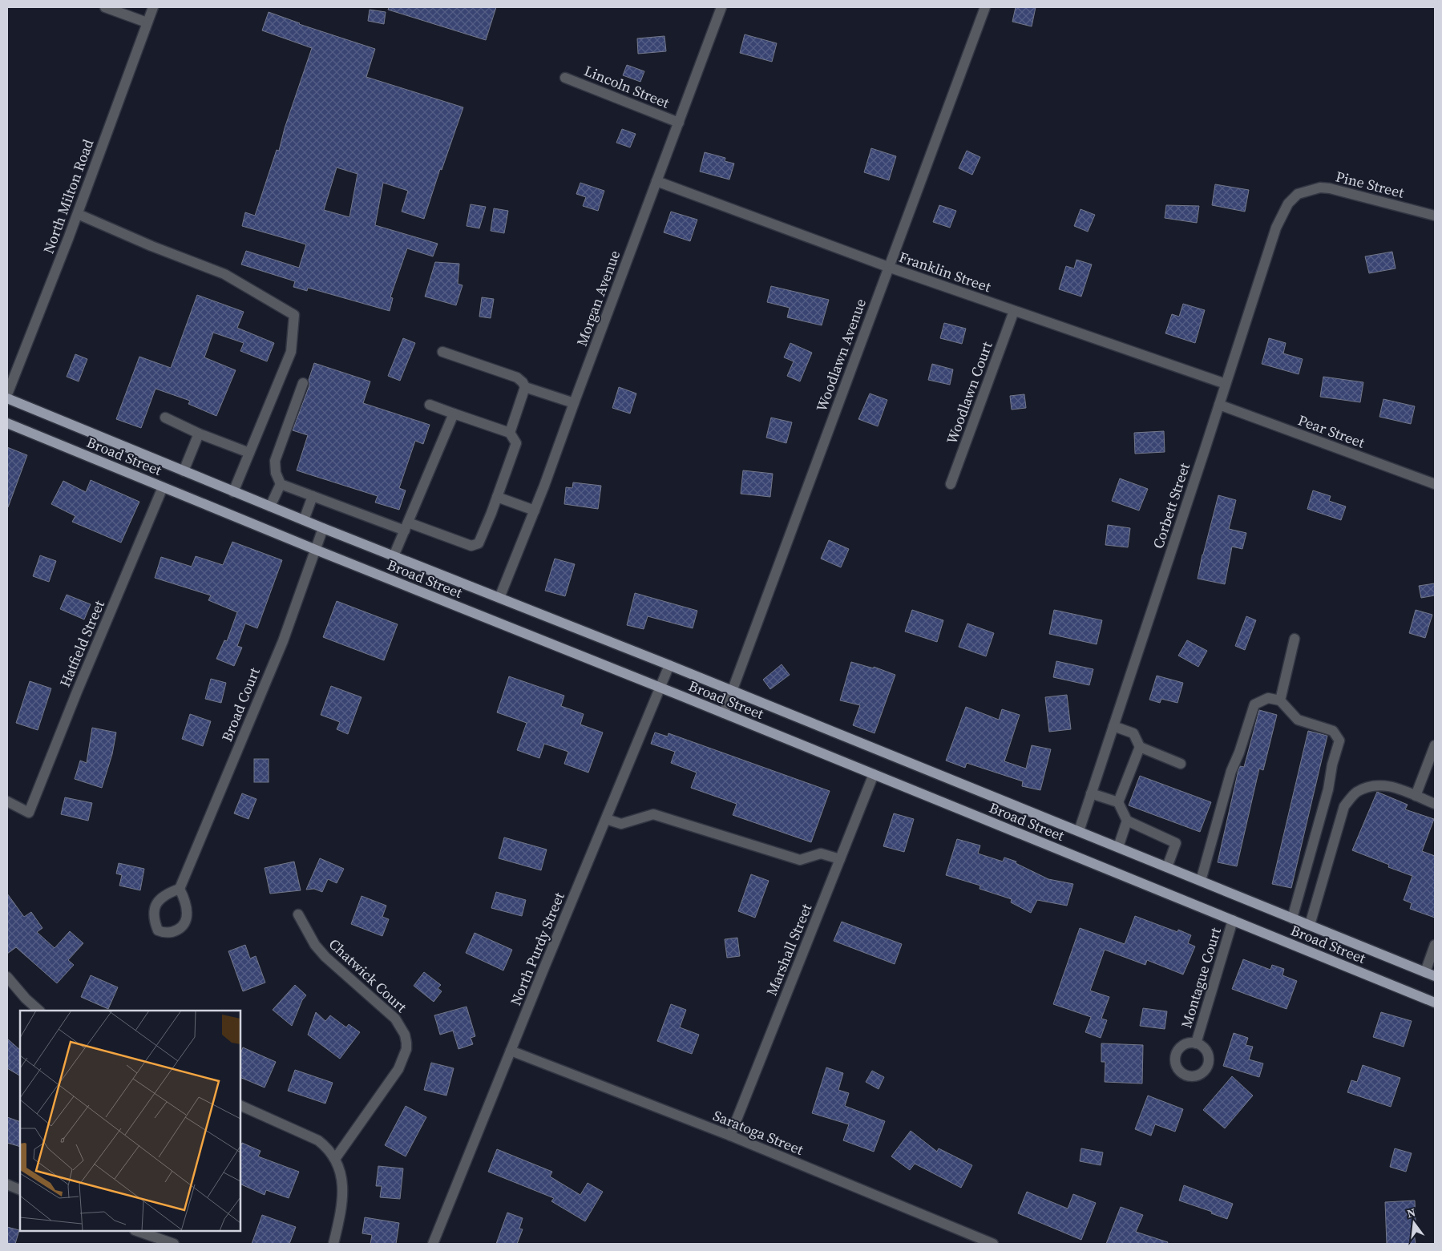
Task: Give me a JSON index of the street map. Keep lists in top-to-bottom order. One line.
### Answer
{"streets":{"main road":["Broad Street"],"street":["Lincoln Street","Pine Street","North Milton Road","Franklin Street","Morgan Avenue","Woodlawn Avenue","Woodlawn Court","Pear Street","Corbett Street","Hatfield Street","Broad Court","North Purdy Street","Marshall Street","Chatwick Court","Montague Court","Saratoga Street"]},"crossings":[["Lincoln Street","Morgan Avenue"],["Pine Street","Corbett Street"],["Franklin Street","Morgan Avenue"],["Franklin Street","Woodlawn Avenue"],["Franklin Street","Woodlawn Court"],["Franklin Street","Corbett Street"],["Morgan Avenue","Broad Street"],["Woodlawn Avenue","Broad Street"],["Pear Street","Corbett Street"],["Broad Street","Corbett Street"],["Broad Street","Hatfield Street"],["Broad Street","Broad Court"],["Broad Street","North Purdy Street"],["Broad Street","Marshall Street"],["Broad Street","Montague Court"],["North Purdy Street","Saratoga Street"],["Marshall Street","Saratoga Street"]],"north":"top"}
